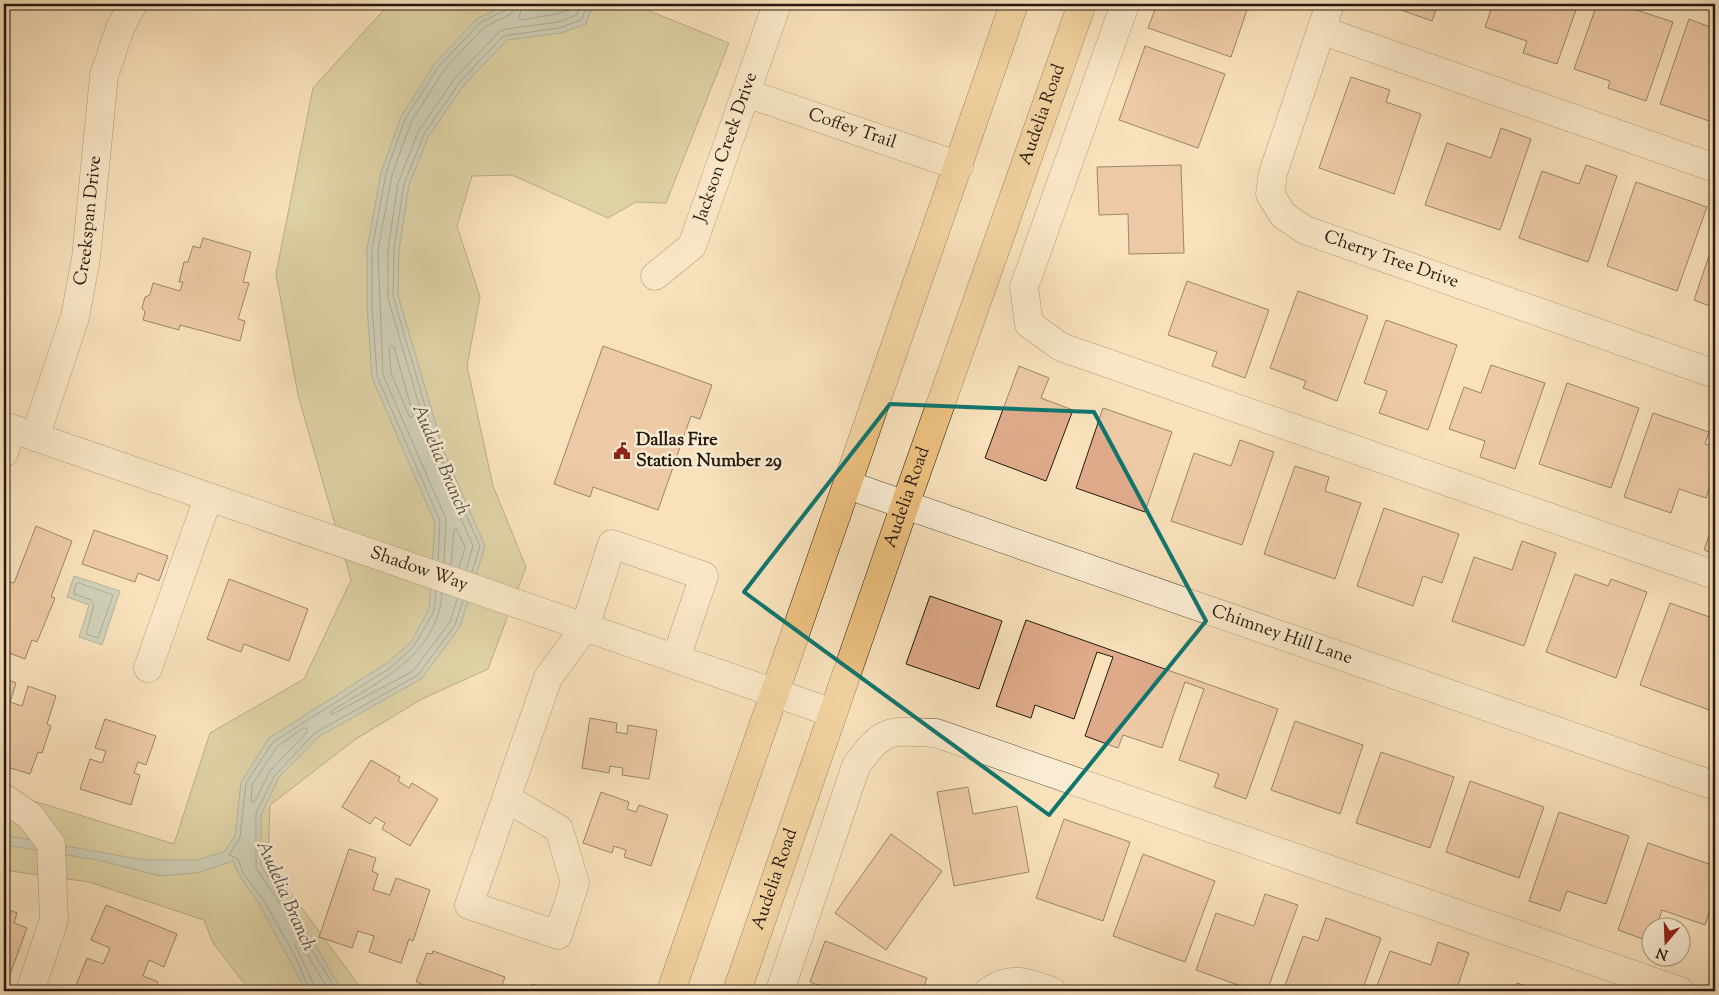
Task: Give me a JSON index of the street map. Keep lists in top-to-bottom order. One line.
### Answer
{"streets":{"main road":["Audelia Road"],"street":["Coffey Trail","Jackson Creek Drive","Creekspan Drive","Cherry Tree Drive","Shadow Way","Chimney Hill Lane"]},"crossings":[["Audelia Road","Shadow Way"],["Audelia Road","Chimney Hill Lane"],["Coffey Trail","Jackson Creek Drive"],["Creekspan Drive","Shadow Way"]],"water":["Audelia Branch"],"places":{"public building":["Dallas Fire Station Number 29"]},"north":"bottom"}
